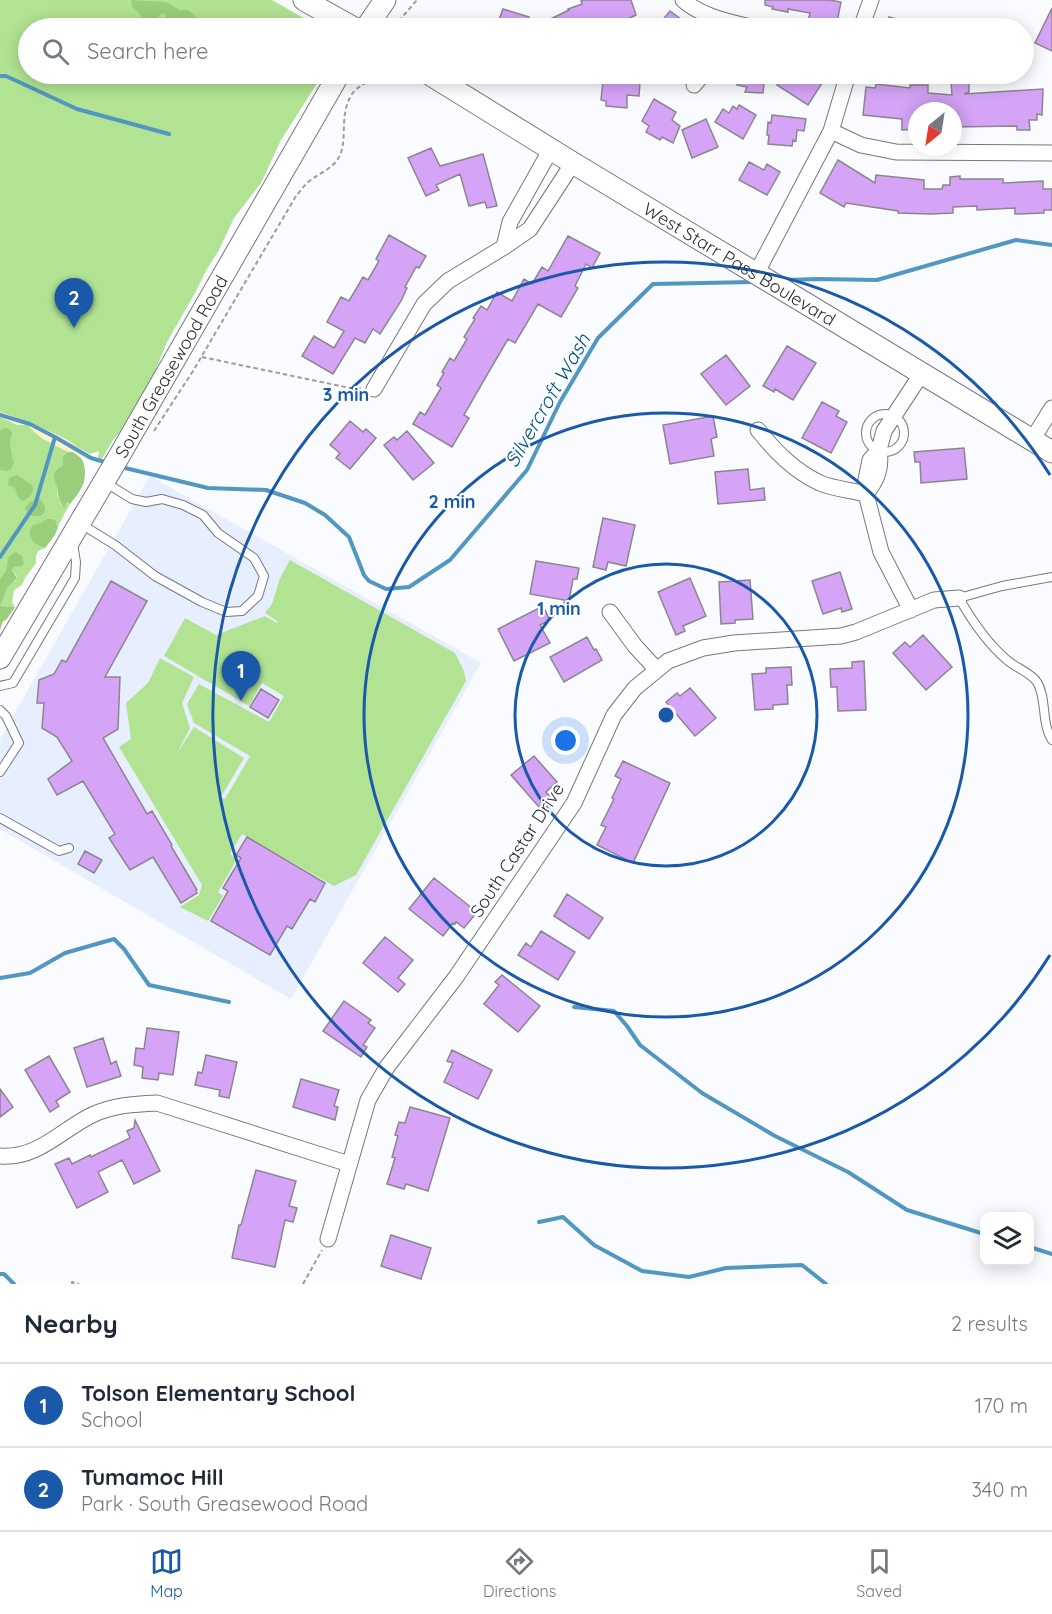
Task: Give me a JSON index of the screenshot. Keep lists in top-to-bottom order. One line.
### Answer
{"streets":{"street":["West Starr Pass Boulevard","South Greasewood Road","South Castar Drive"]},"water":["Silvercroft Wash"],"north":"bottom left","page":{"search":"Search here","pins":["2","1"],"heading":["Nearby","2 results"],"list":[{"mark":"1","name":"Tolson Elementary School","note":"School","value":"170 m"},{"mark":"2","name":"Tumamoc Hill","note":"Park · South Greasewood Road","value":"340 m"}],"nav":["Map","Directions","Saved"]},"rings":["3 min","2 min","1 min"]}
